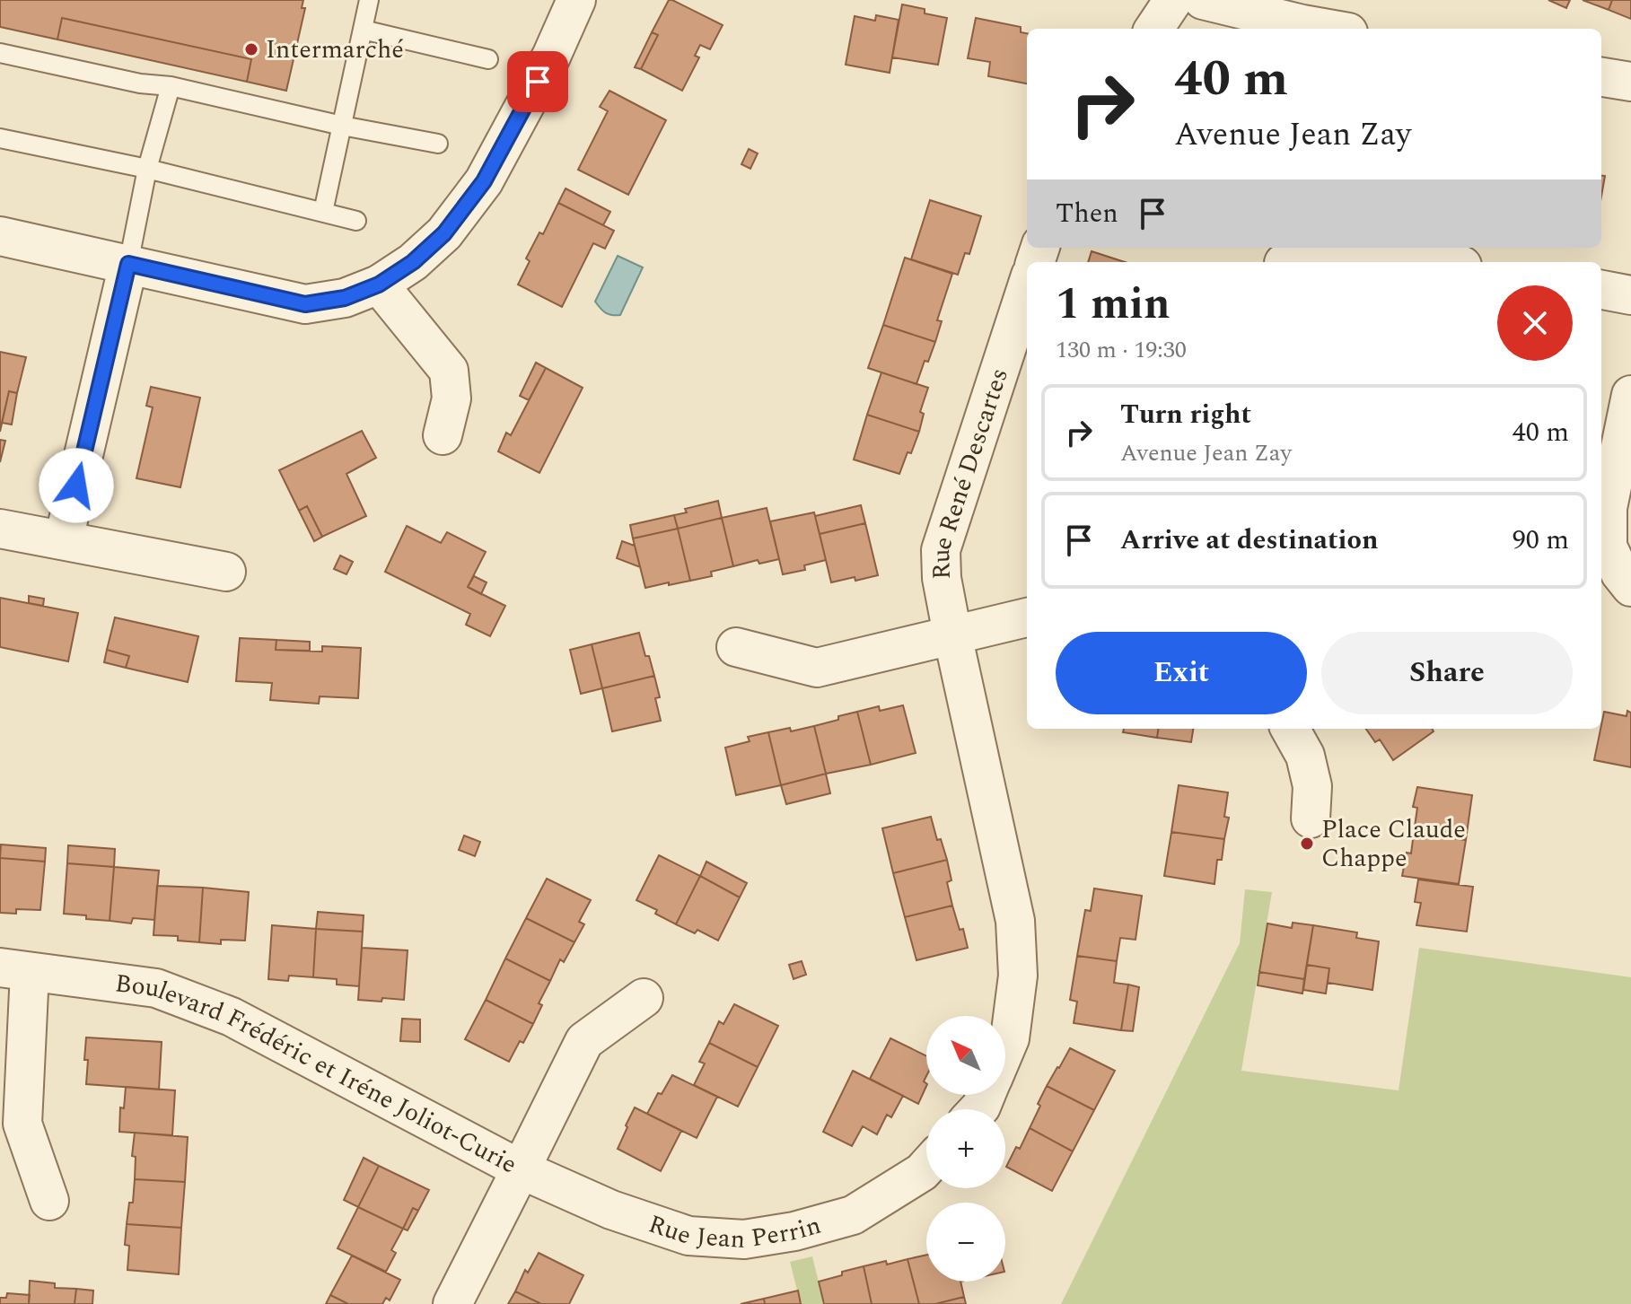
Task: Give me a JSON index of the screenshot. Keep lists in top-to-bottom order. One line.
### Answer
{"streets":{"street":["Rue René Descartes","Boulevard Frédéric et Iréne Joliot-Curie","Rue Jean Perrin"]},"crossings":[["Boulevard Frédéric et Iréne Joliot-Curie","Rue Jean Perrin"]],"places":["Intermarché","Place Claude Chappe"],"north":"top left","page":{"turn":["40 m","Avenue Jean Zay"],"then":"Then","heading":["1 min","130 m · 19:30"],"list":[{"name":"Turn right","note":"Avenue Jean Zay","value":"40 m"},{"name":"Arrive at destination","value":"90 m"}],"buttons":["Exit","Share"],"map_buttons":["+","−"]}}
